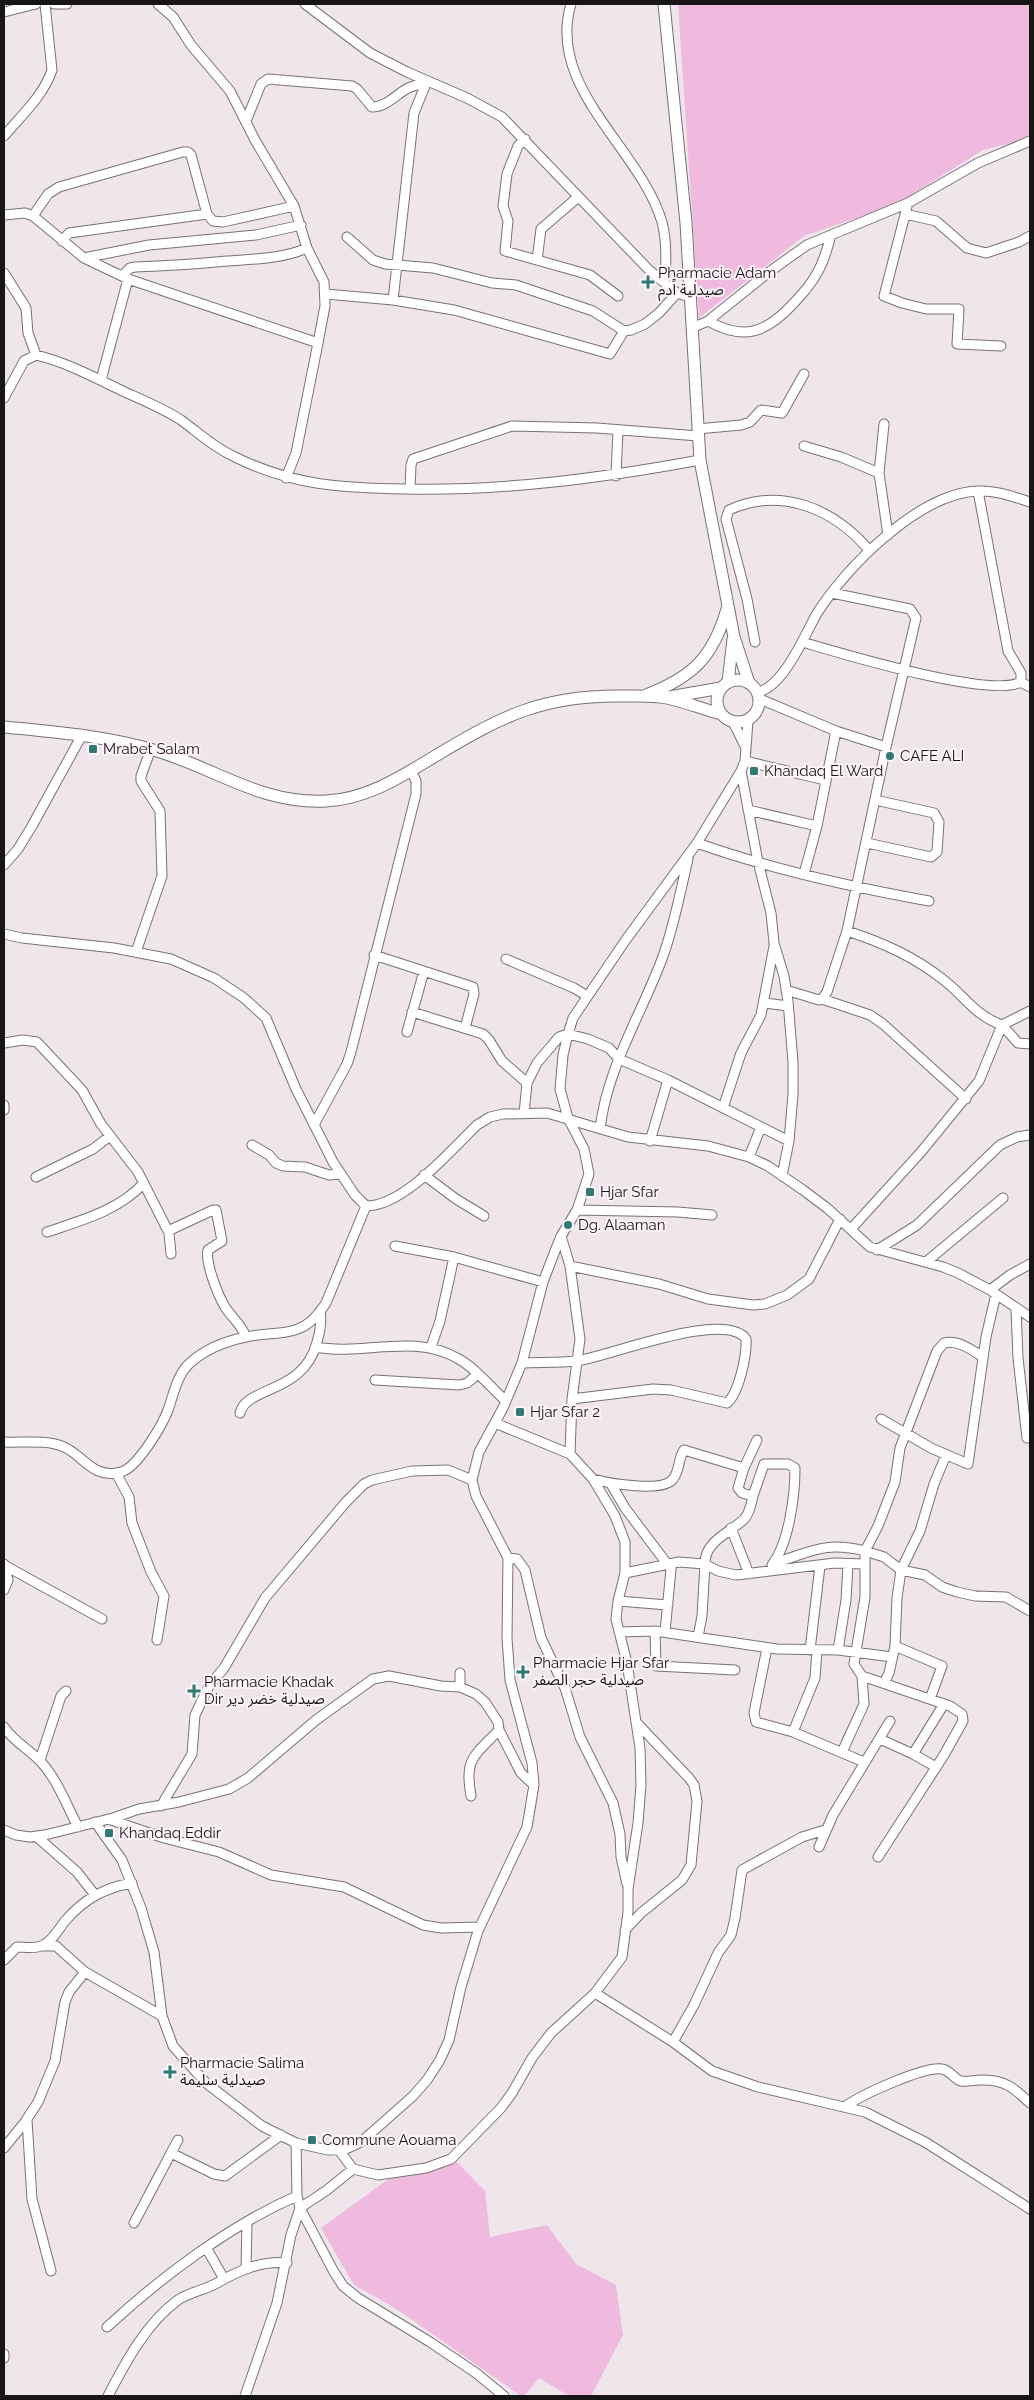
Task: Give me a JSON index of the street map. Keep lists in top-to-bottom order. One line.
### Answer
{"places":{"health":["Pharmacie Adam صيدلية اًدم","Pharmacie Hjar Sfar صيدلية حجر الصفر","Pharmacie Khadak Dir صيدلية خضر دير","Pharmacie Salima صيدلية سليمة"],"transit":["Mrabet Salam","Khandaq El Ward","Hjar Sfar","Hjar Sfar 2","Khandaq Eddir","Commune Aouama"],"other":["CAFE ALI","Dg. Alaaman"]}}
